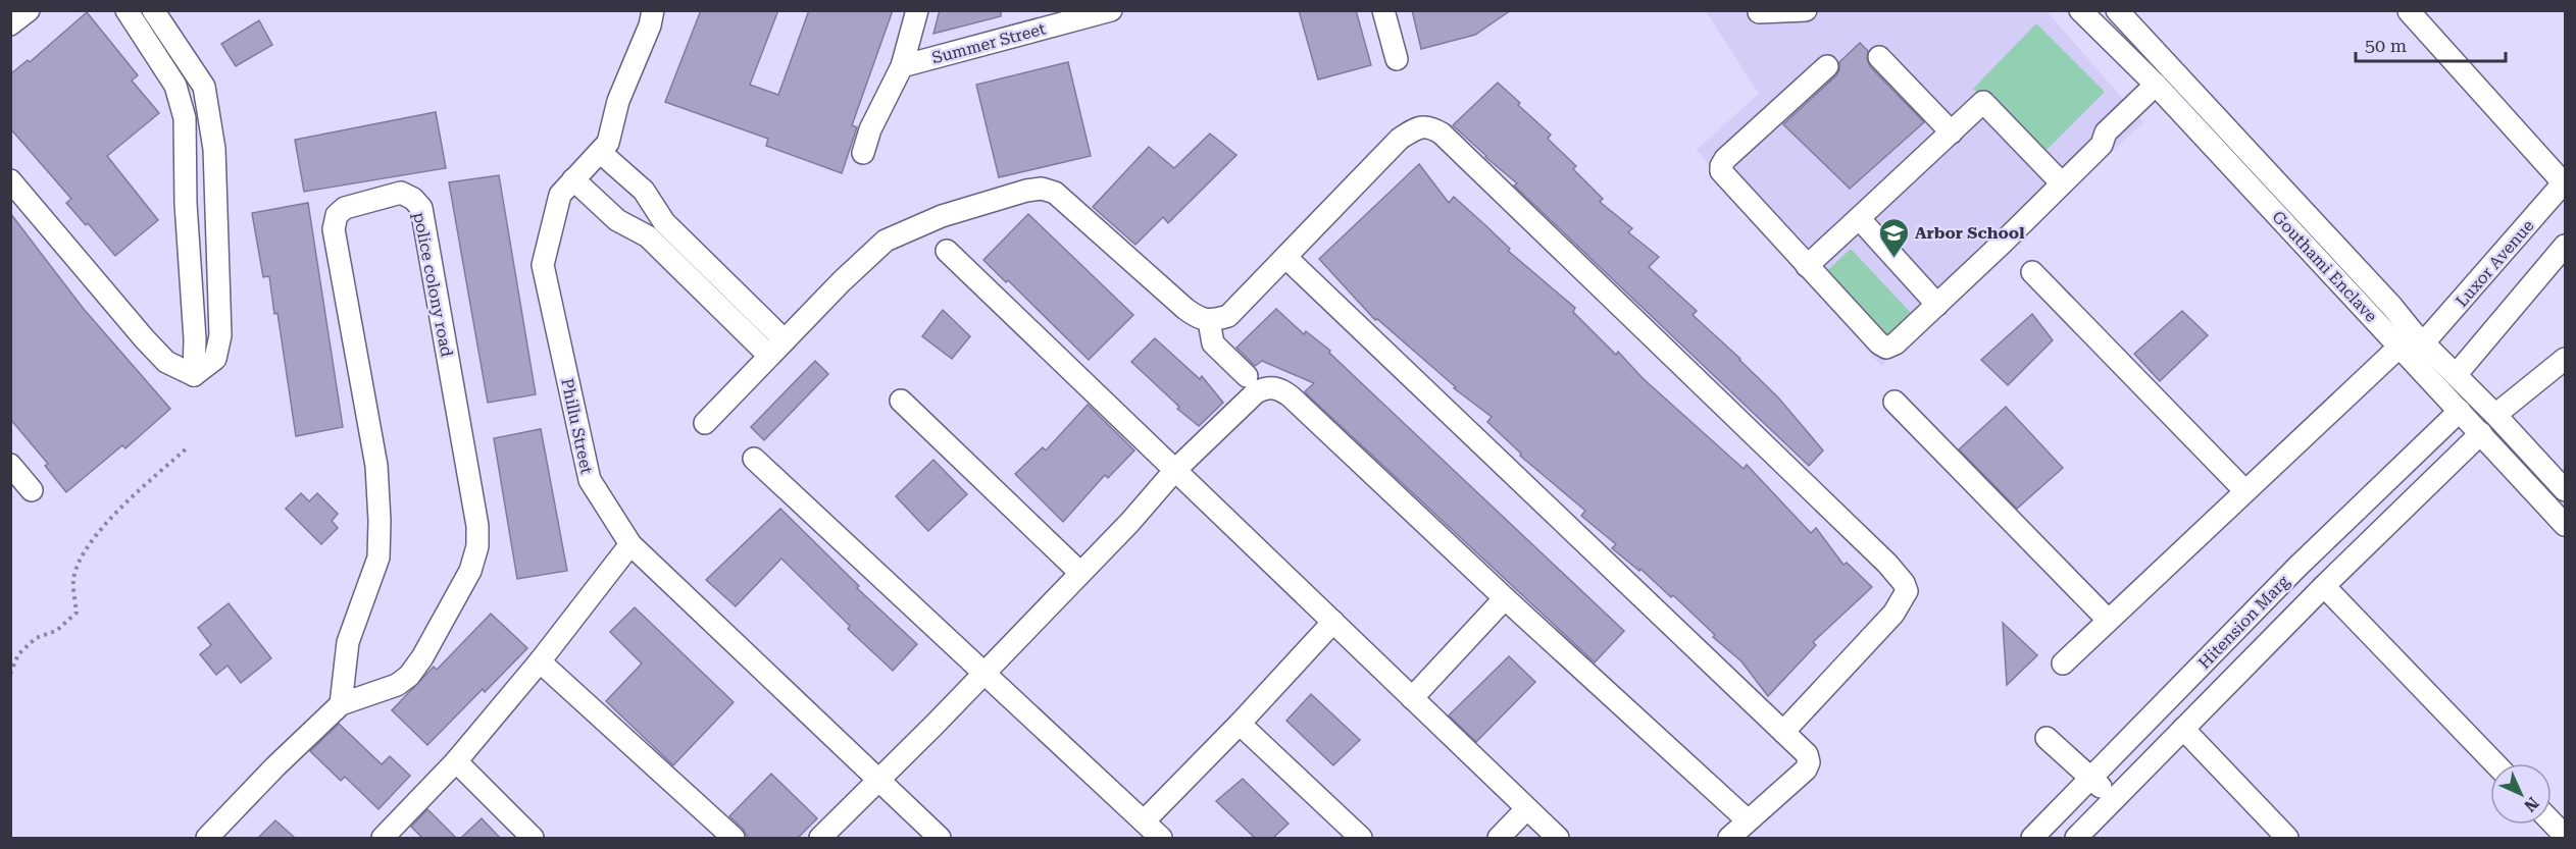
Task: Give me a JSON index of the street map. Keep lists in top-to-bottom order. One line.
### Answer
{"streets":{"street":["Summer Street","Luxor Avenue","Gouthami Enclave","police colony road","Phillu Street","Hitension Marg"]},"crossings":[["Luxor Avenue","Gouthami Enclave"],["Gouthami Enclave","Hitension Marg"]],"places":{"school or university":["Arbor School"]},"scale_bar":"50 m","north":"bottom right"}
